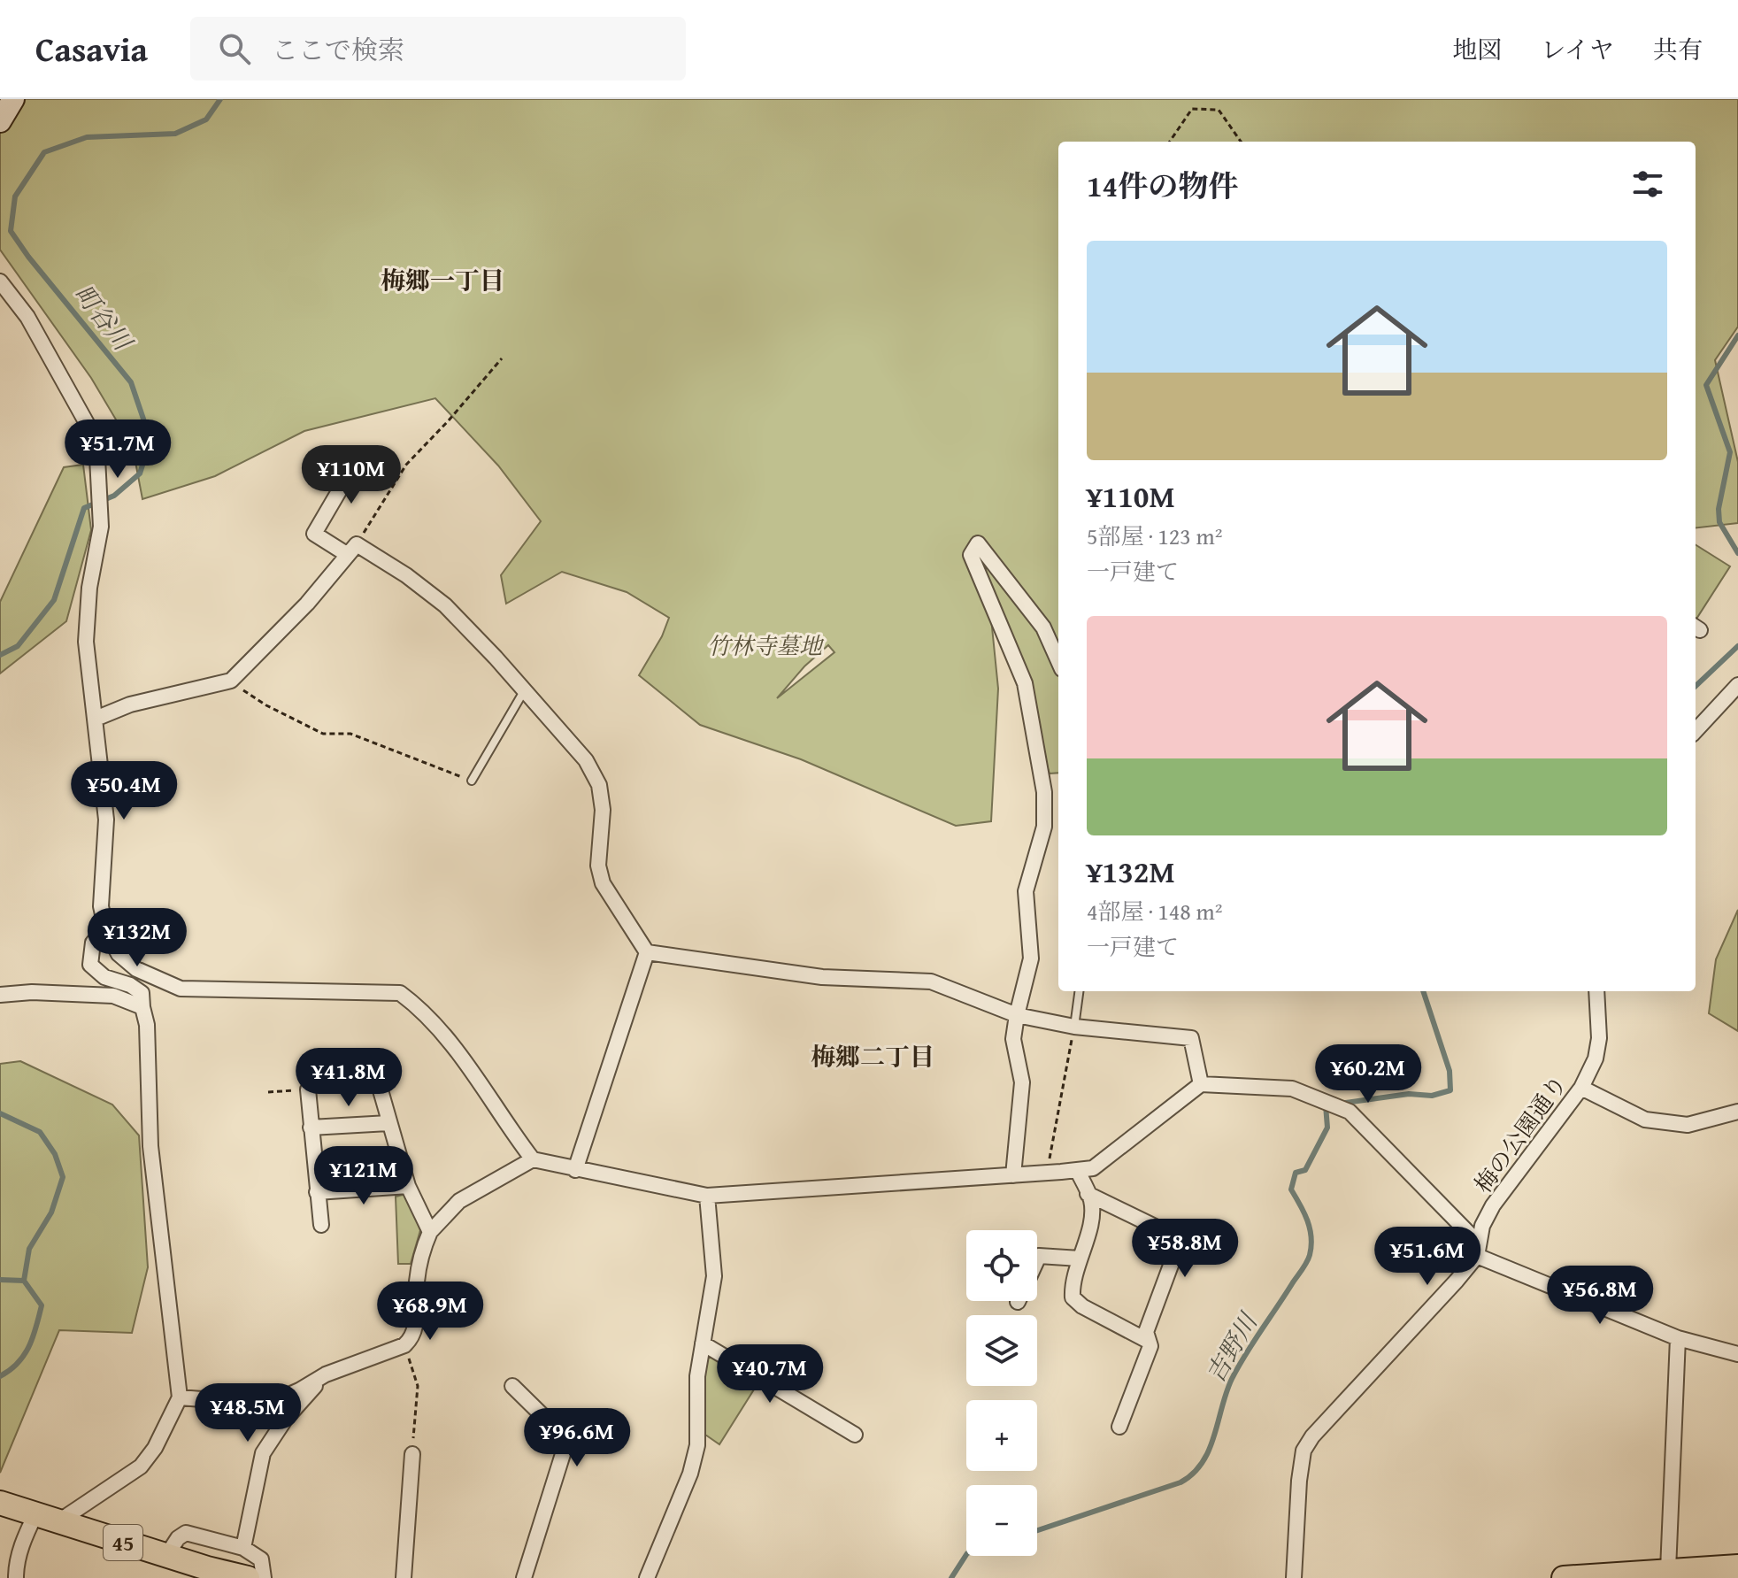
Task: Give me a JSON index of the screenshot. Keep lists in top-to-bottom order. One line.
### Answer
{"streets":{"main road":["45"],"street":["梅の公園通り"]},"districts":["梅郷一丁目","梅郷二丁目"],"water":["町谷川","吉野川"],"parks":["竹林寺墓地"],"page":{"header":"Casavia","search":"ここで検索","nav":["地図","レイヤ","共有"],"heading":"14件の物件","list":[{"name":"¥110M","note":"5部屋 · 123 m² · 一戸建て"},{"name":"¥132M","note":"4部屋 · 148 m² · 一戸建て"}],"price":["¥51.7M","¥110M","¥50.4M","¥132M","¥60.2M","¥41.8M","¥121M","¥58.8M","¥51.6M","¥56.8M","¥68.9M","¥40.7M","¥48.5M","¥96.6M"],"map_buttons":["+","−"]}}
